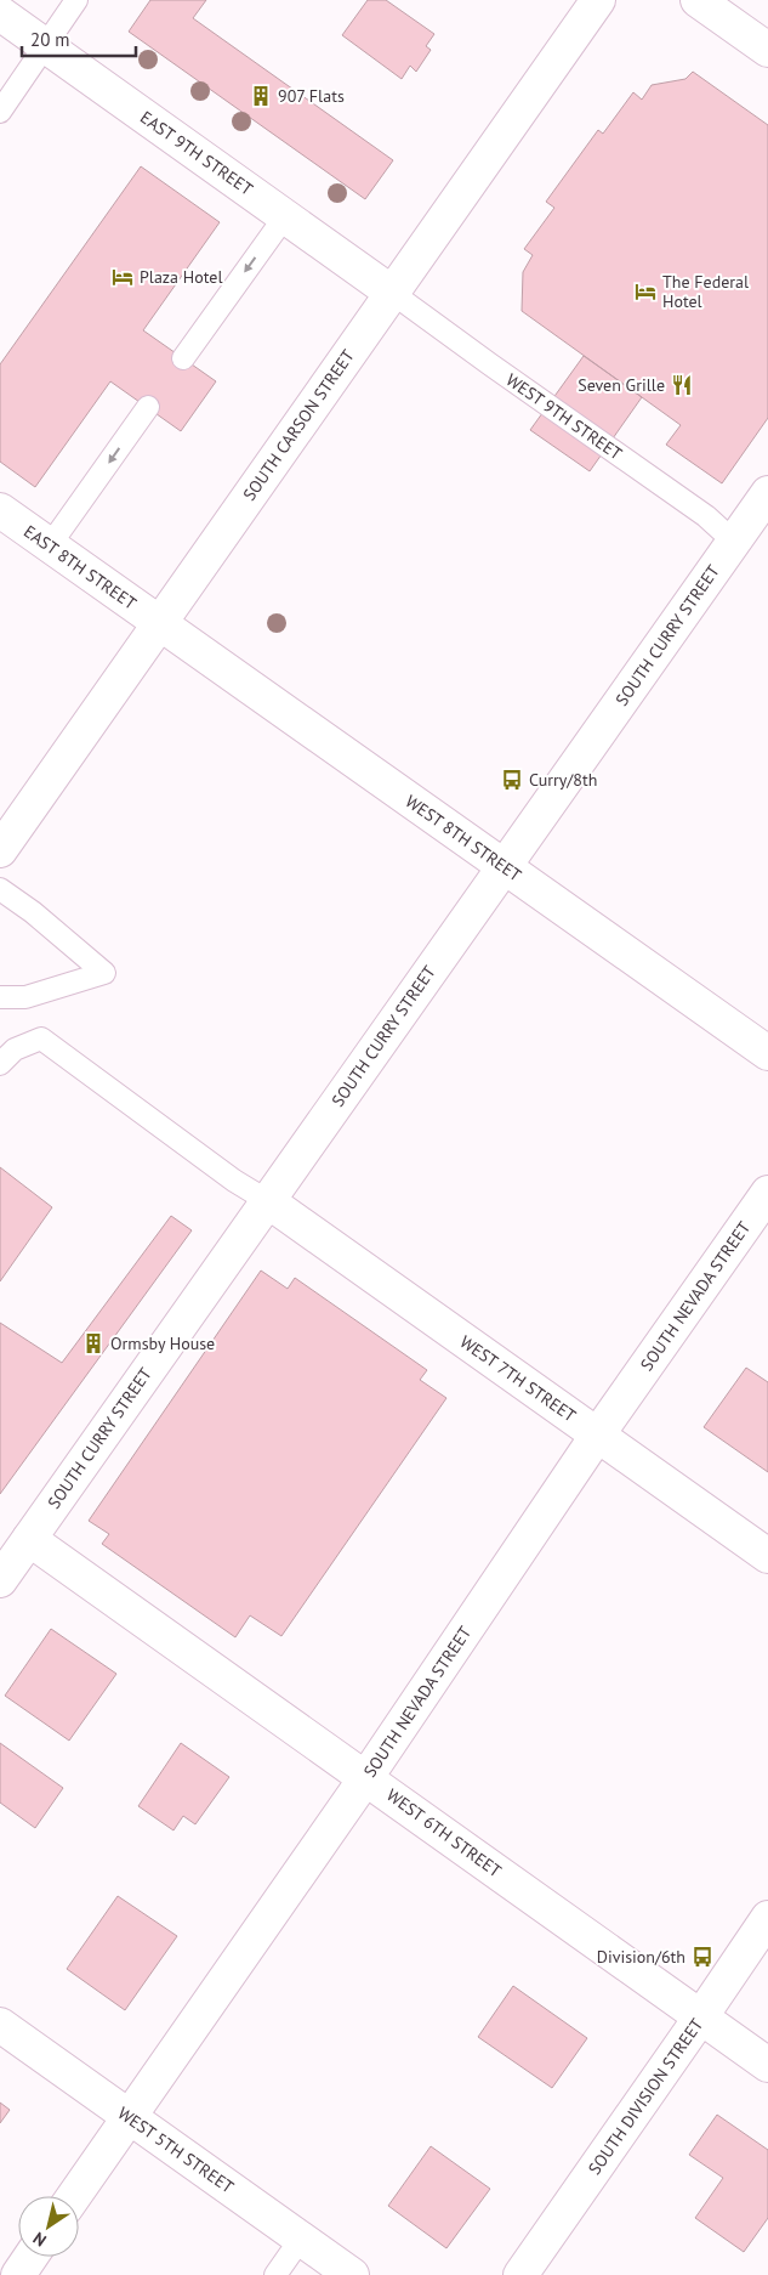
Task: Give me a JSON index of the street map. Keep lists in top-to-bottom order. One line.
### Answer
{"streets":{"street":["EAST 9TH STREET","SOUTH CARSON STREET","EAST 8TH STREET","SOUTH CURRY STREET","WEST 8TH STREET","SOUTH NEVADA STREET","WEST 7TH STREET","WEST 6TH STREET","SOUTH DIVISION STREET","WEST 5TH STREET"],"lane":["WEST 9TH STREET"]},"crossings":[["EAST 9TH STREET","WEST 9TH STREET"],["EAST 9TH STREET","SOUTH CARSON STREET"],["WEST 9TH STREET","SOUTH CARSON STREET"],["WEST 9TH STREET","SOUTH CURRY STREET"],["SOUTH CARSON STREET","EAST 8TH STREET"],["SOUTH CARSON STREET","WEST 8TH STREET"],["EAST 8TH STREET","WEST 8TH STREET"],["SOUTH CURRY STREET","WEST 8TH STREET"],["SOUTH CURRY STREET","WEST 7TH STREET"],["SOUTH CURRY STREET","WEST 6TH STREET"],["SOUTH NEVADA STREET","WEST 7TH STREET"],["SOUTH NEVADA STREET","WEST 6TH STREET"],["SOUTH NEVADA STREET","WEST 5TH STREET"],["WEST 6TH STREET","SOUTH DIVISION STREET"]],"places":{"building":["907 Flats","Ormsby House"],"hotel":["Plaza Hotel","The Federal Hotel"],"restaurant":["Seven Grille"],"bus stop":["Curry/8th","Division/6th"]},"scale_bar":"20 m","north":"bottom left"}
